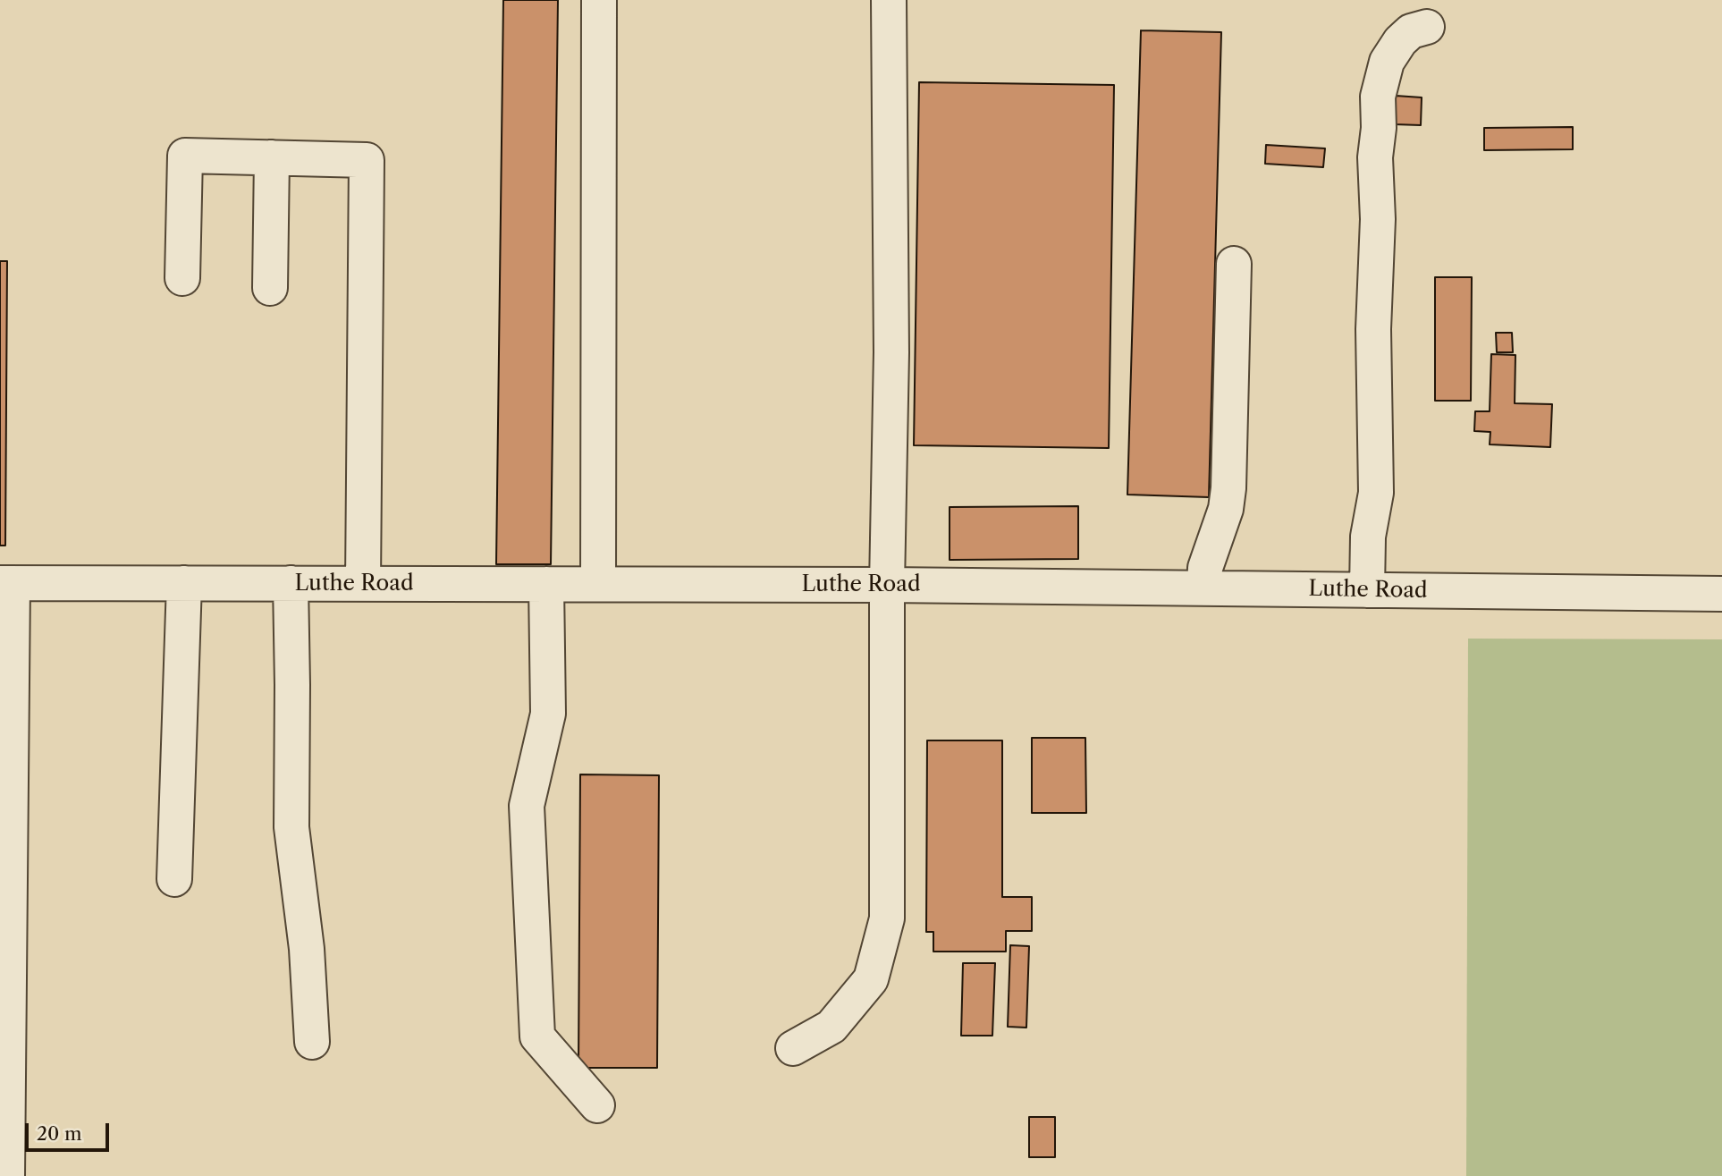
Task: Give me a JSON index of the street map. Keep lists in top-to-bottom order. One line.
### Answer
{"streets":{"street":["Luthe Road"]},"scale_bar":"20 m"}
